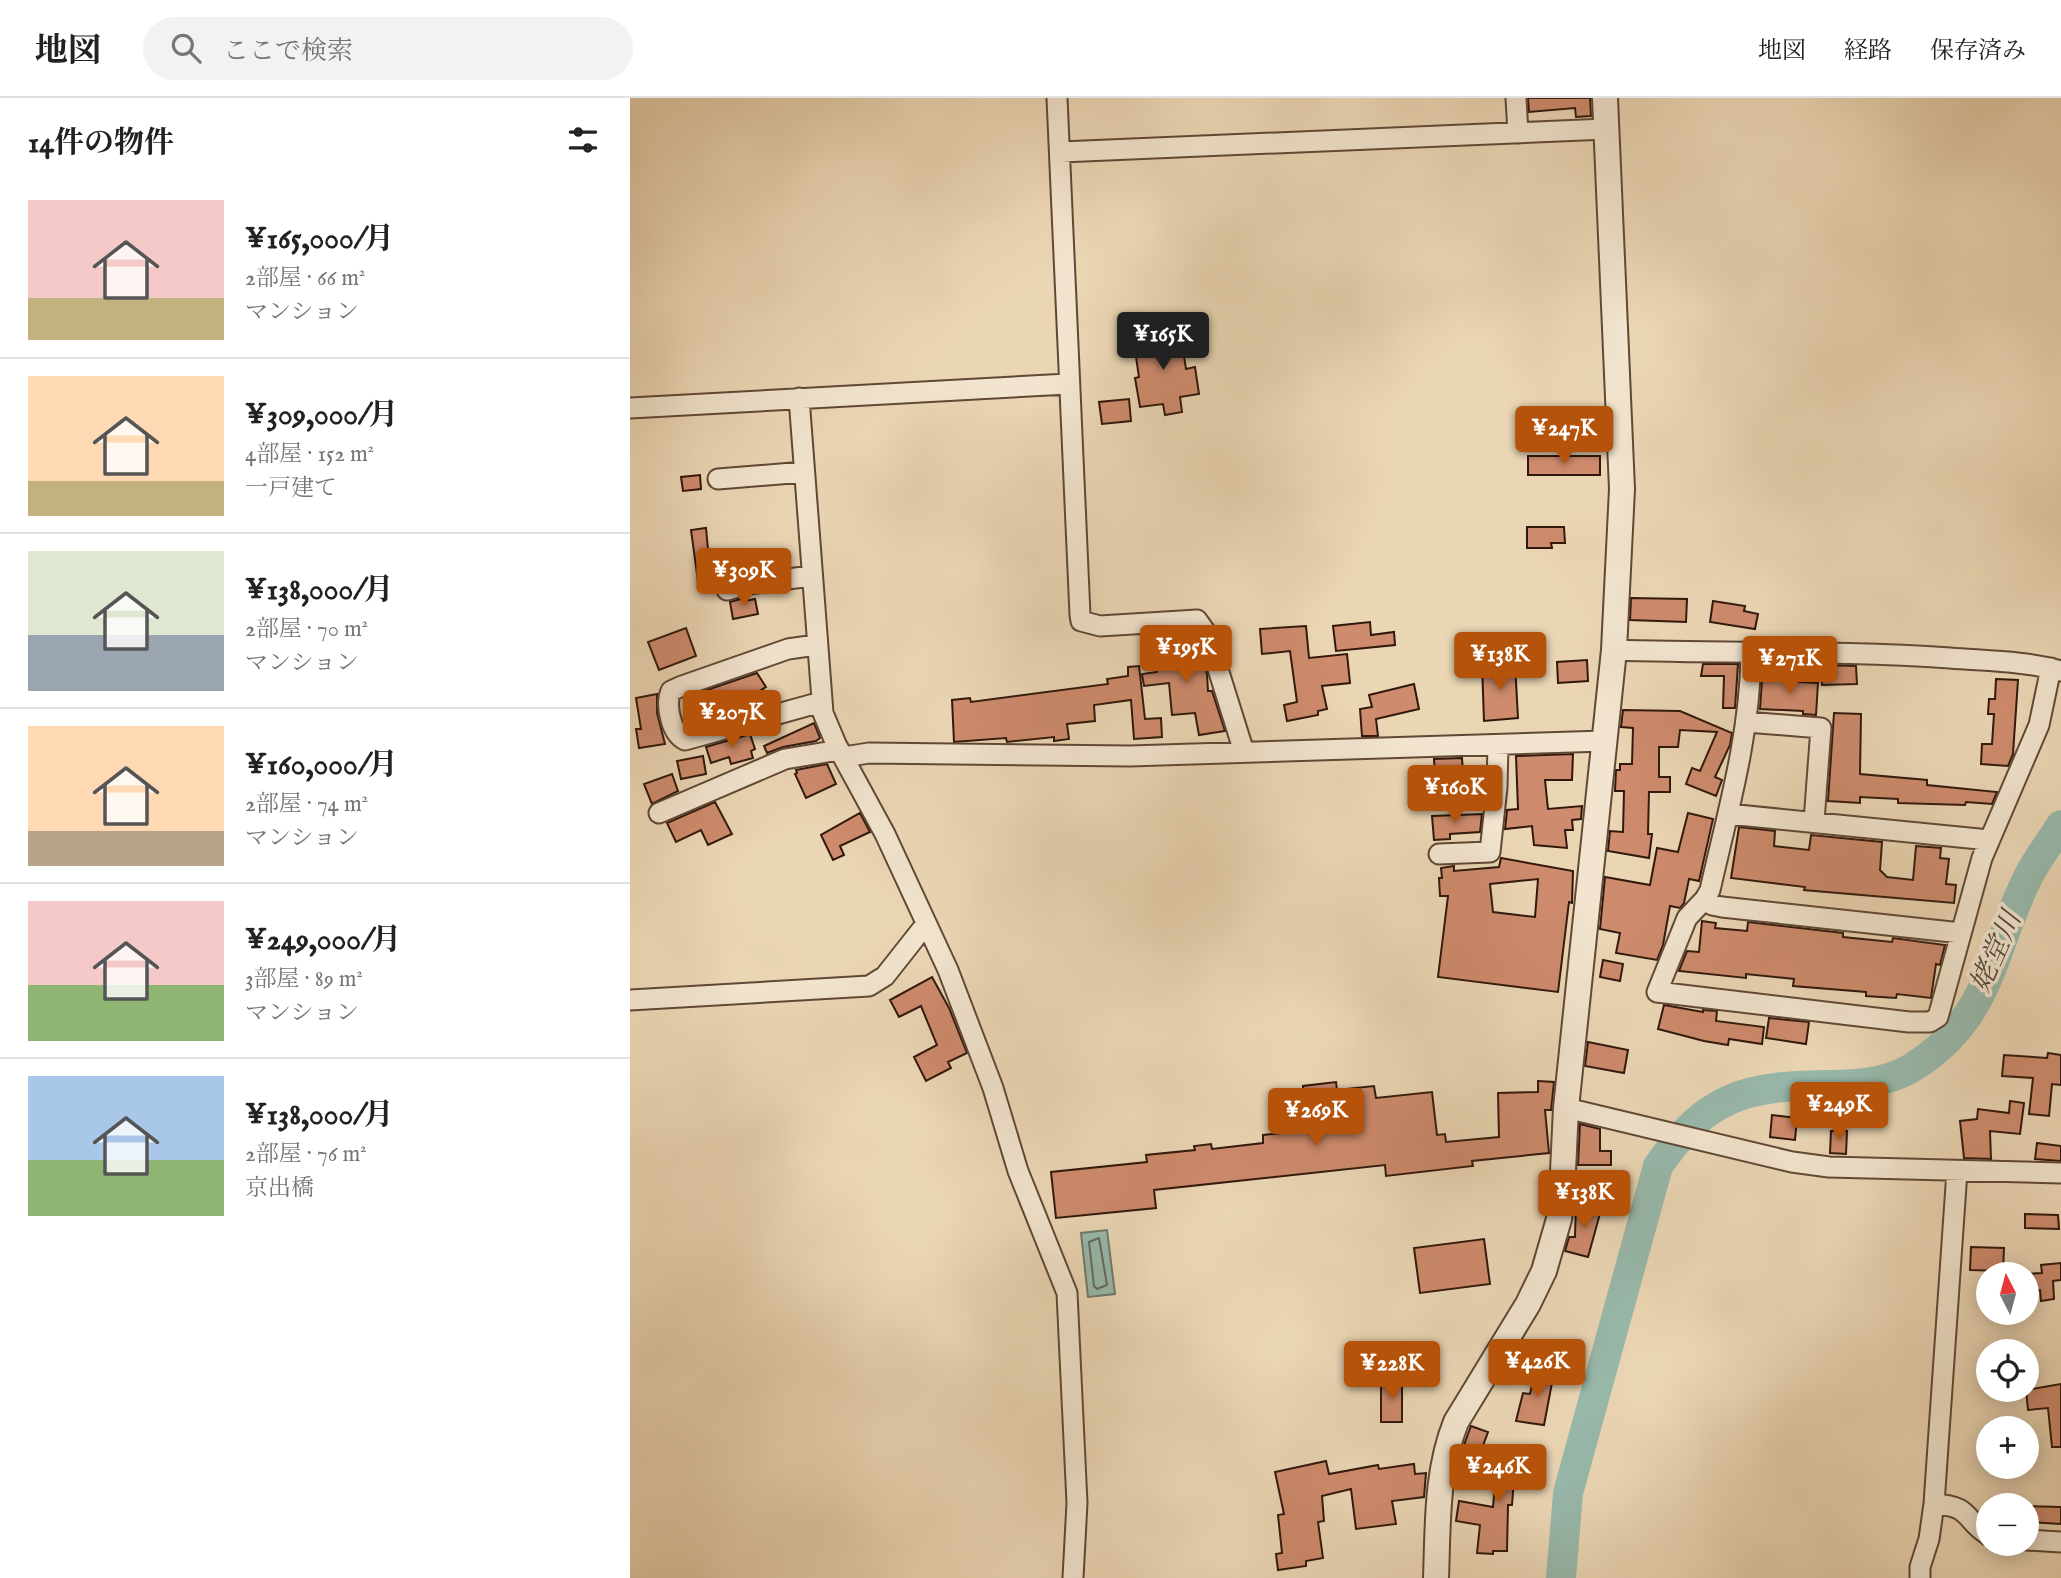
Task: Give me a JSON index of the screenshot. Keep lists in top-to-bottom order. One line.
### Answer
{"water":["姥堂川"],"north":"top","page":{"header":"地図","search":"ここで検索","nav":["地図","経路","保存済み"],"heading":"14件の物件","list":[{"name":"¥165,000/月","note":"2部屋 · 66 m² · マンション"},{"name":"¥309,000/月","note":"4部屋 · 152 m² · 一戸建て"},{"name":"¥138,000/月","note":"2部屋 · 70 m² · マンション"},{"name":"¥160,000/月","note":"2部屋 · 74 m² · マンション"},{"name":"¥249,000/月","note":"3部屋 · 89 m² · マンション"},{"name":"¥138,000/月","note":"2部屋 · 76 m² · 京出橋"}],"price":["¥165K","¥247K","¥309K","¥195K","¥138K","¥271K","¥207K","¥160K","¥249K","¥269K","¥138K","¥426K","¥228K","¥246K"],"map_buttons":["+","−"]}}
